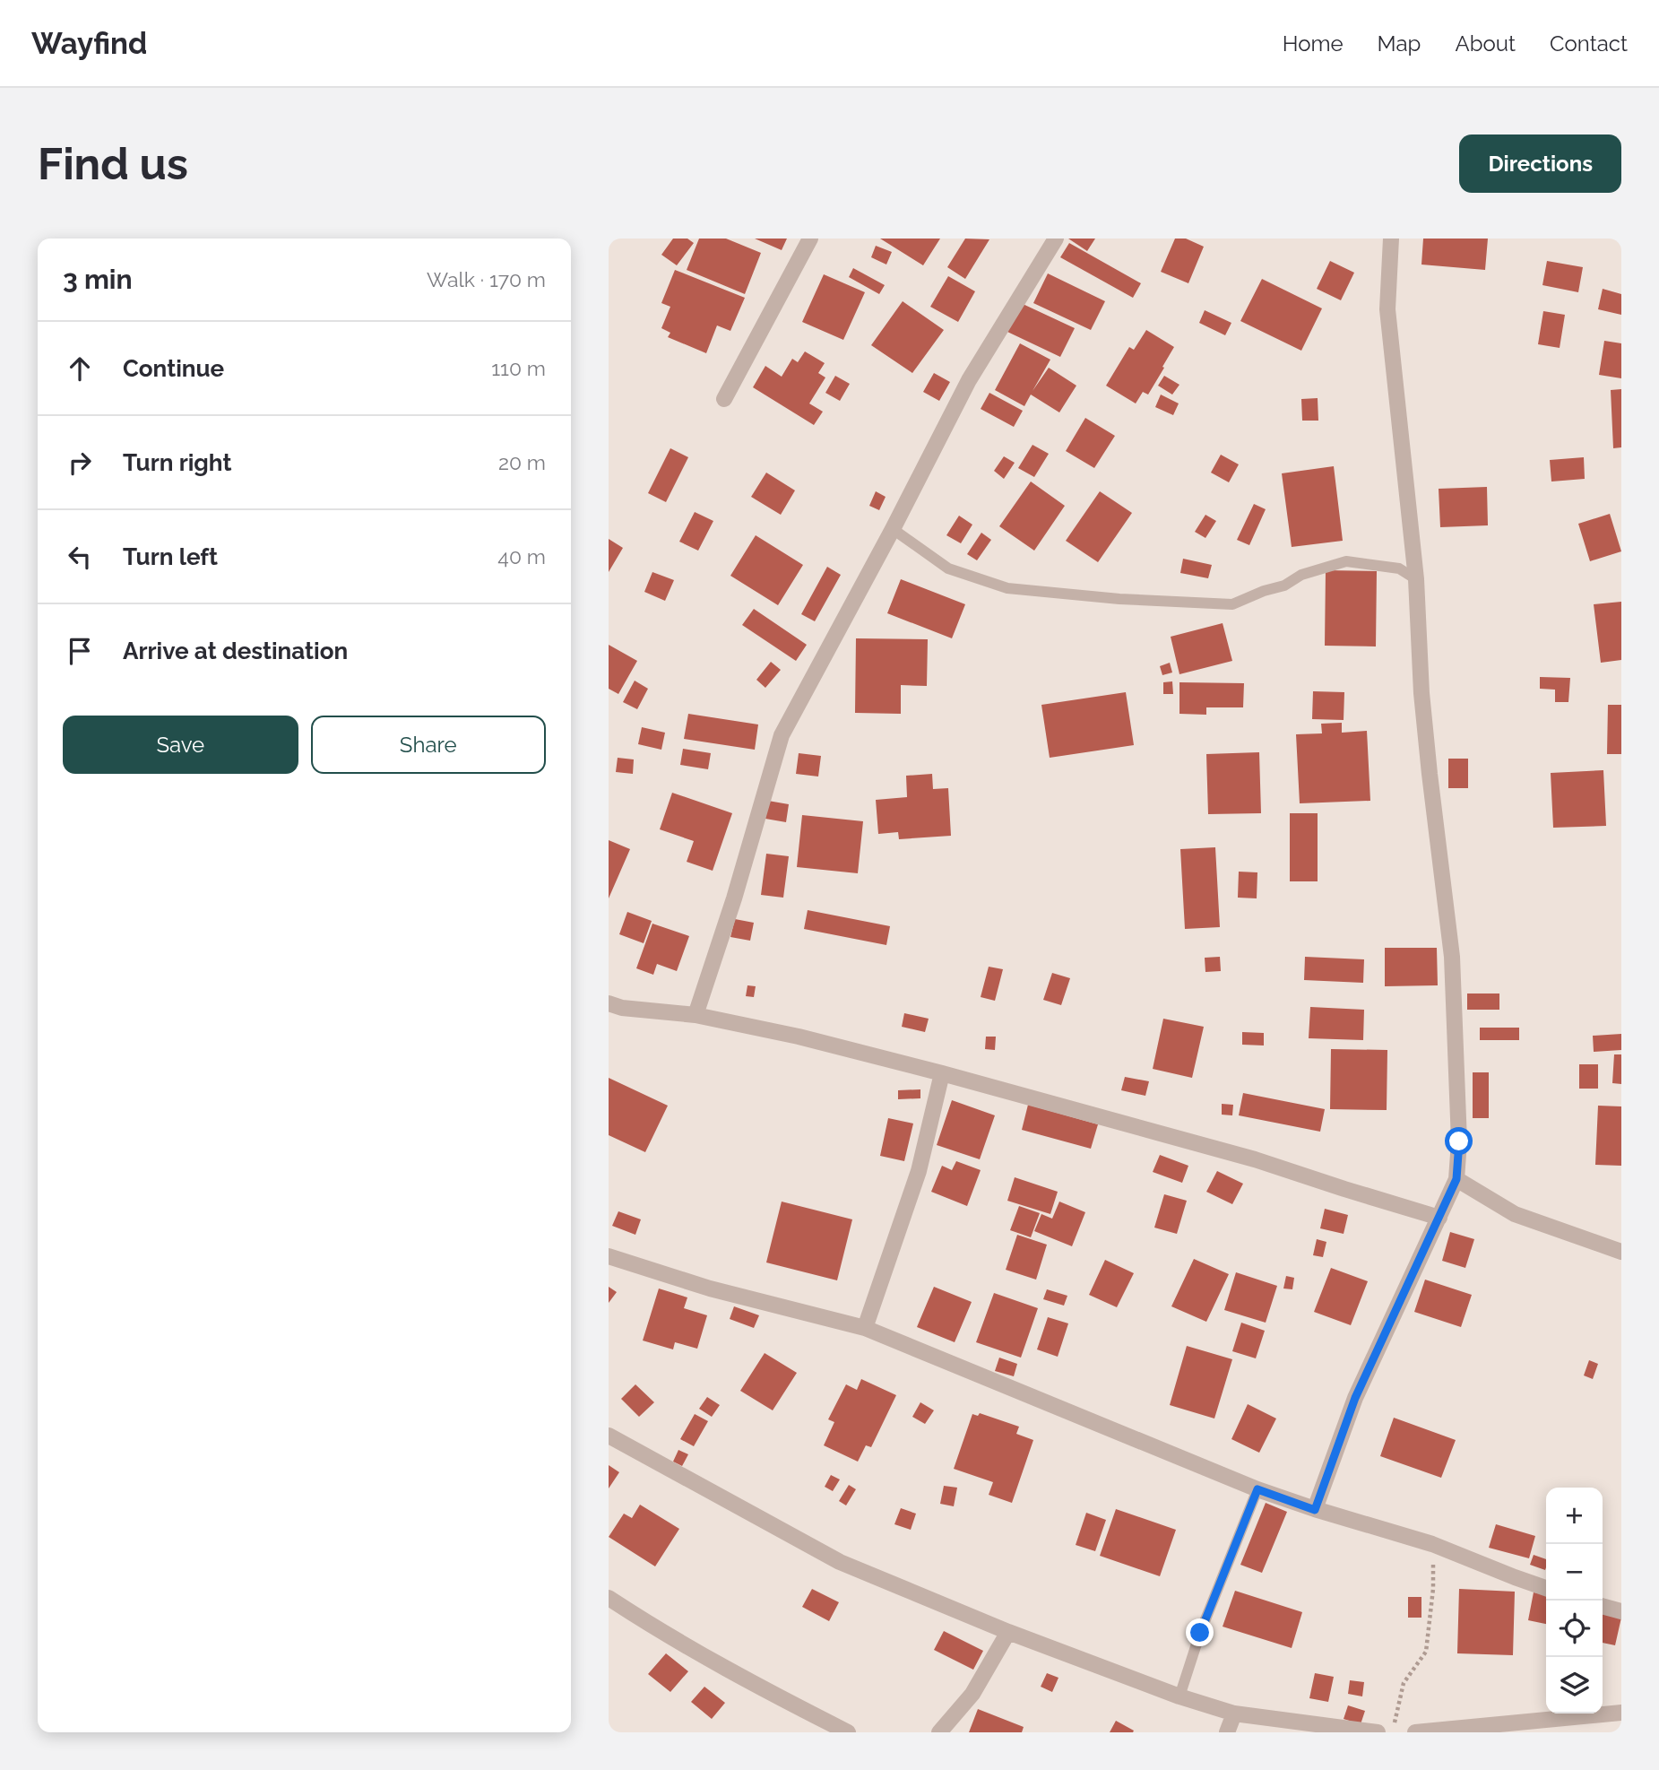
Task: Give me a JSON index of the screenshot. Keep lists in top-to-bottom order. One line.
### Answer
{"page":{"header":"Wayfind","nav":["Home","Map","About","Contact"],"buttons":["Directions",["Save","Share"]],"title":"Find us","heading":["3 min","Walk · 170 m"],"list":[["Continue","110 m"],["Turn right","20 m"],["Turn left","40 m"],"Arrive at destination"],"map_buttons":["+","−"]}}
